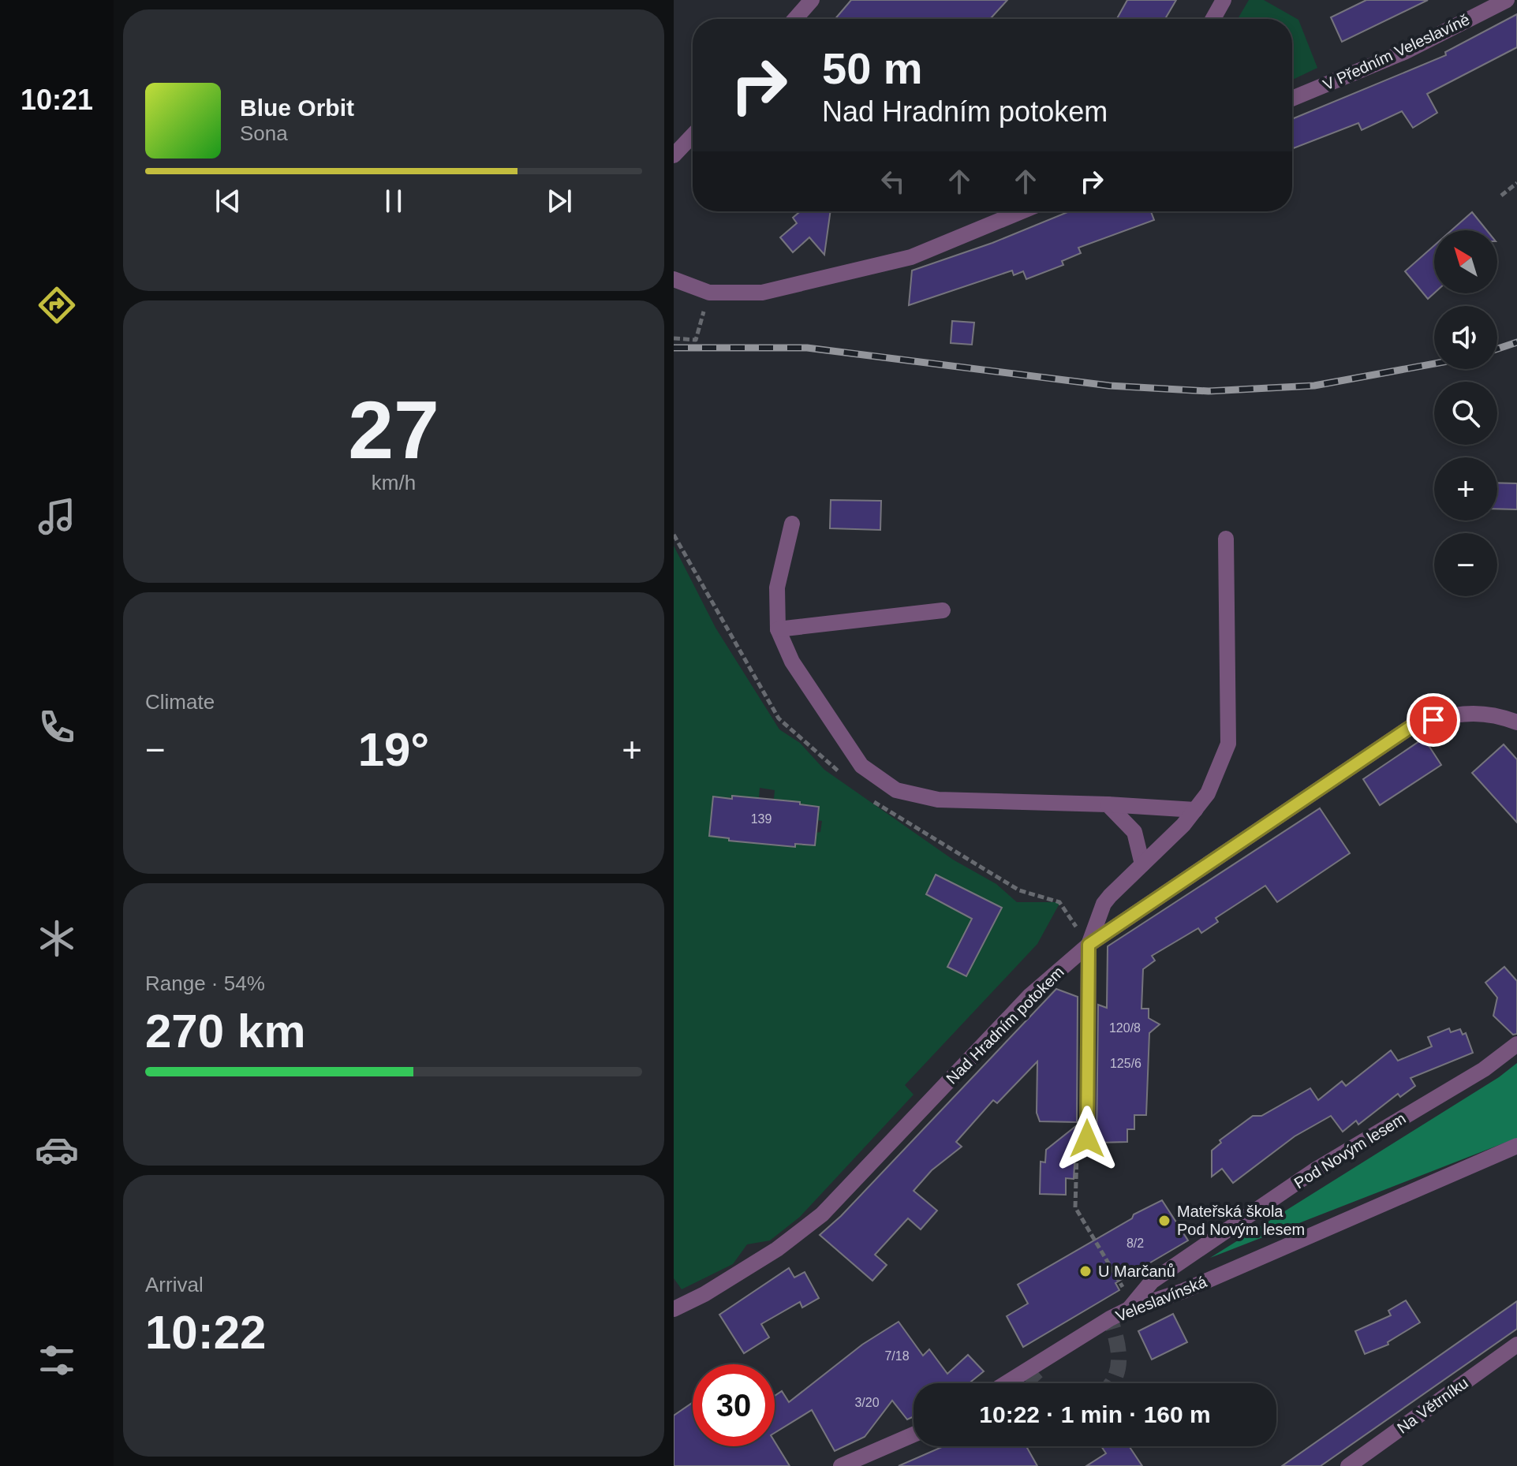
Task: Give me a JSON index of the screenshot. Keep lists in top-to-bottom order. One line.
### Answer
{"streets":{"street":["V Předním Veleslavíně","Nad Hradním potokem","Pod Novým lesem","Veleslavínská","Na Větrníku"]},"crossings":[["Pod Novým lesem","Veleslavínská"]],"places":["Mateřská škola Pod Novým lesem","U Marčanů"],"house_numbers":["139","120/8","125/6","8/2","7/18","3/20"],"north":"top left","page":{"tabs":"10:21","turn":["50 m","Nad Hradním potokem"],"song":["Blue Orbit","Sona"],"map_buttons":["+","−"],"tile":[["27","km/h"],"Climate",["Range · 54%","270 km"],["Arrival","10:22"]],"heat":["−","19°","+"],"limit":"30","trip":"10:22 · 1 min · 160 m"}}
